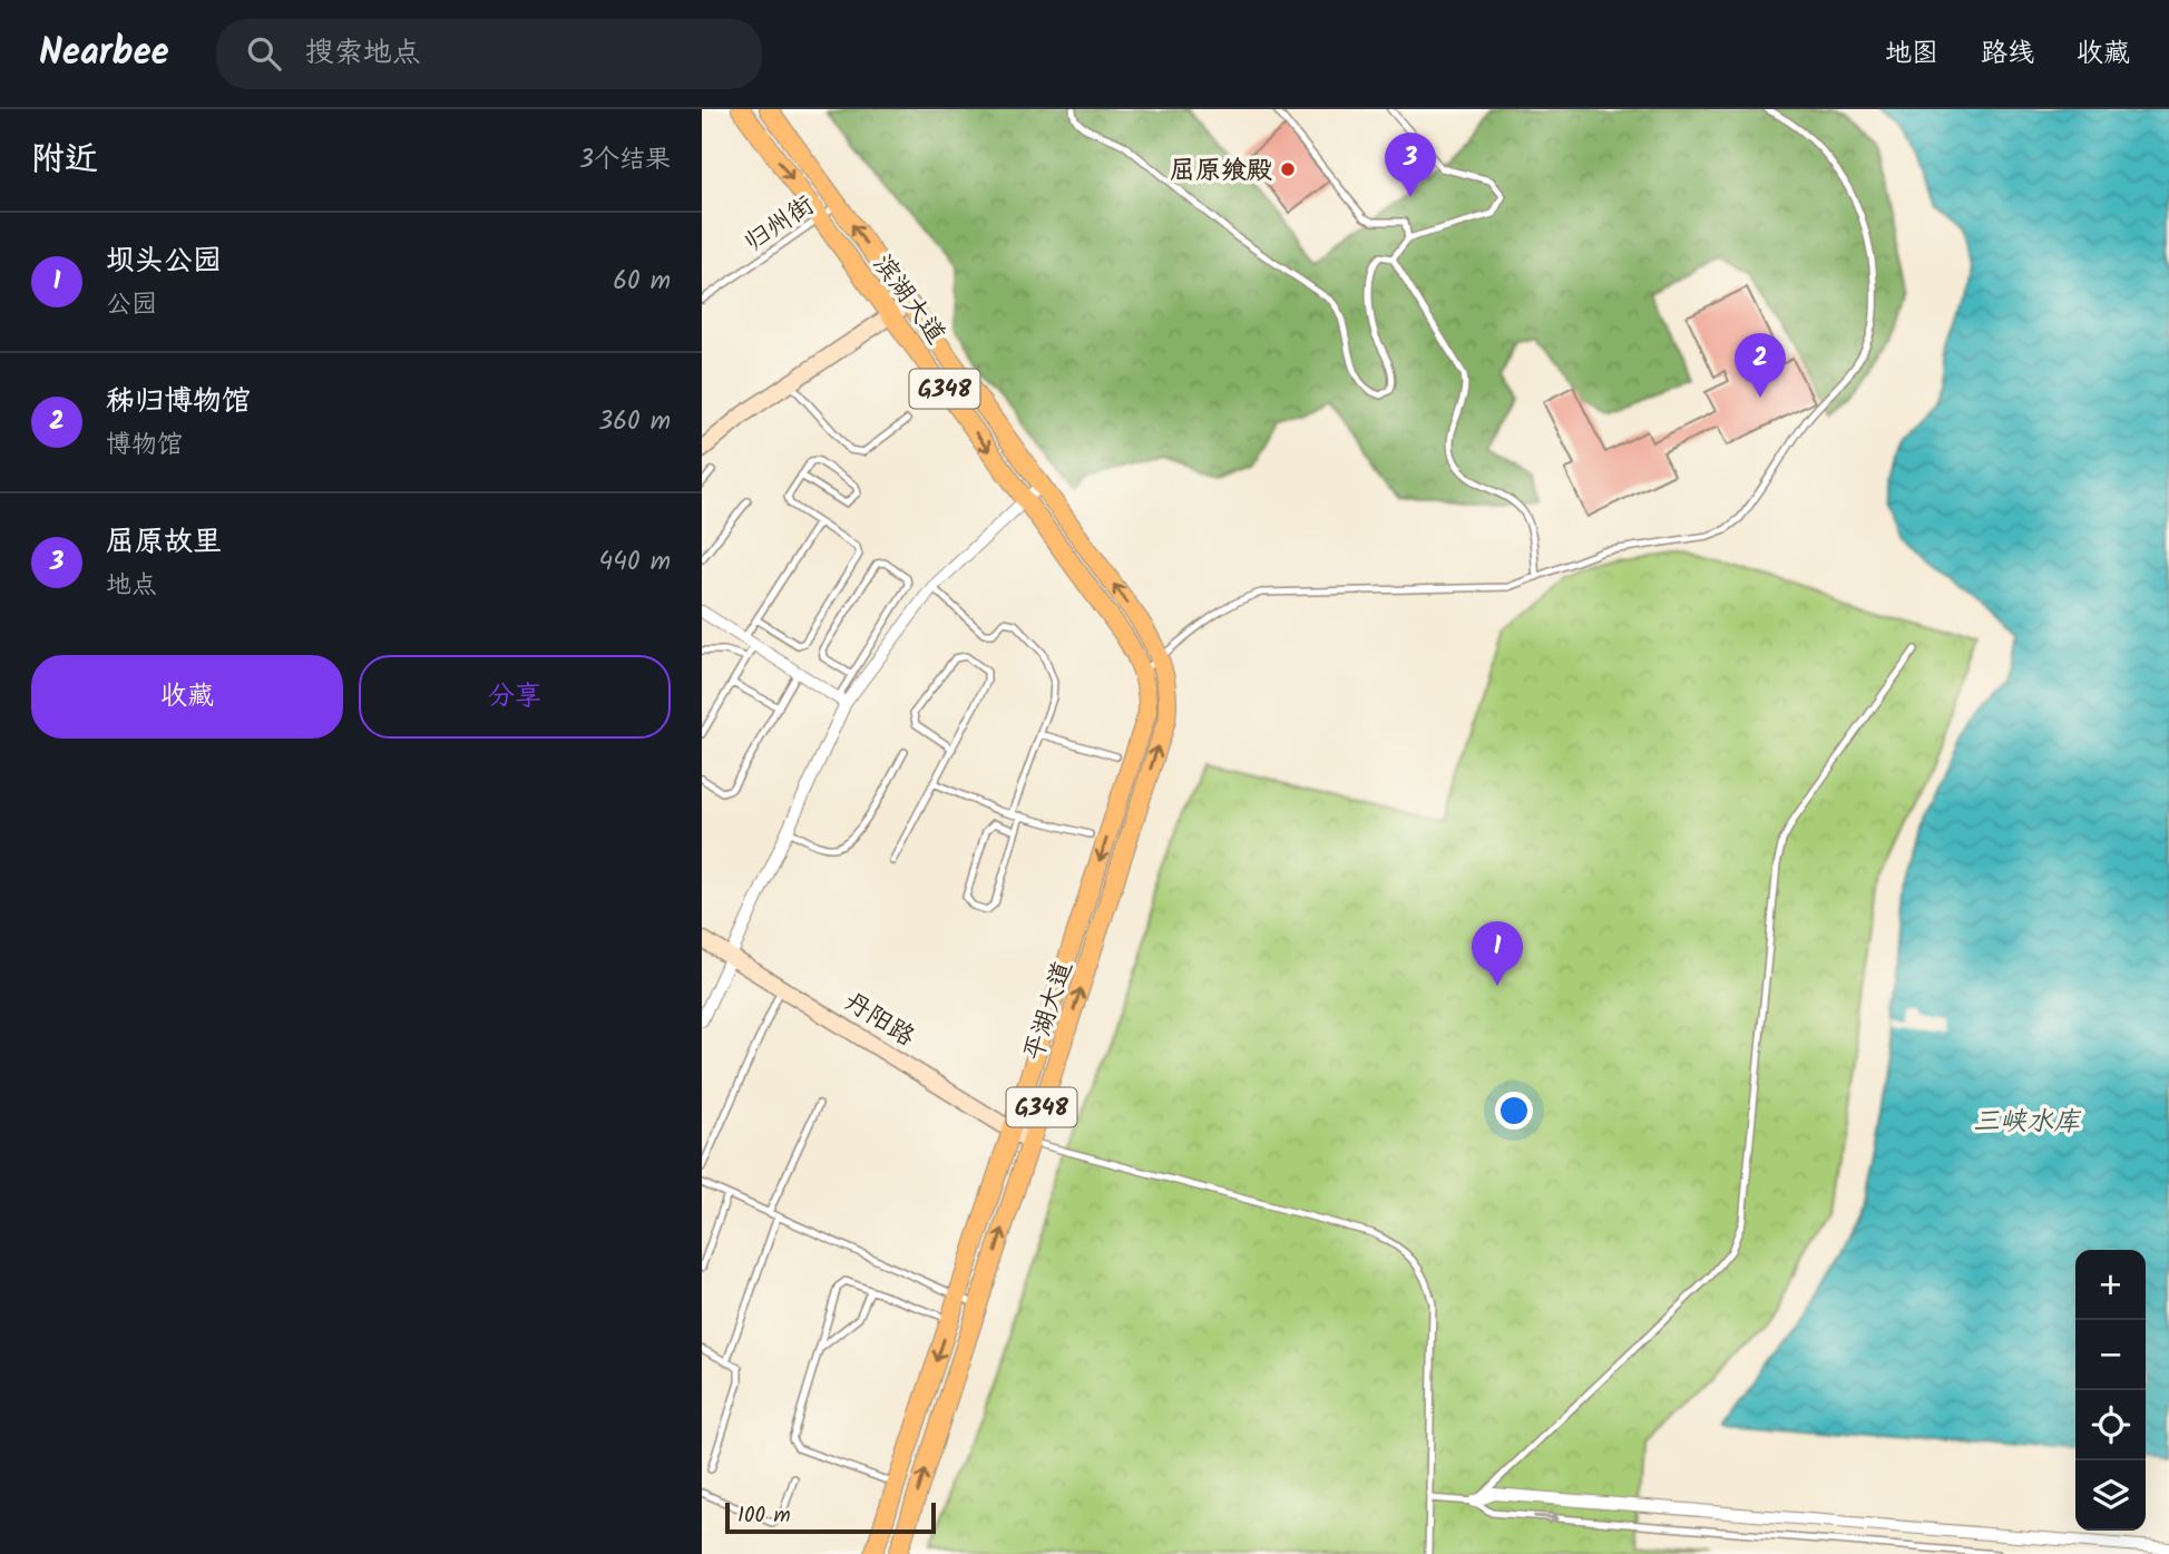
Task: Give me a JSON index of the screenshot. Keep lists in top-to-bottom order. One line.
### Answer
{"streets":{"highway":["滨湖大道","G348","平湖大道"],"main road":["丹阳路"],"lane":["归州街"]},"crossings":[["归州街","滨湖大道"],["滨湖大道","平湖大道"],["平湖大道","丹阳路"]],"water":["三峡水库"],"places":["屈原飨殿"],"scale_bar":"100 m","page":{"header":"Nearbee","search":"搜索地点","nav":["地图","路线","收藏"],"heading":["附近","3个结果"],"pins":["3","2","1"],"list":[{"mark":"1","name":"坝头公园","note":"公园","value":"60 m"},{"mark":"2","name":"秭归博物馆","note":"博物馆","value":"360 m"},{"mark":"3","name":"屈原故里","note":"地点","value":"440 m"}],"buttons":["收藏","分享"],"map_buttons":["+","−"],"scale":"100 m"}}
